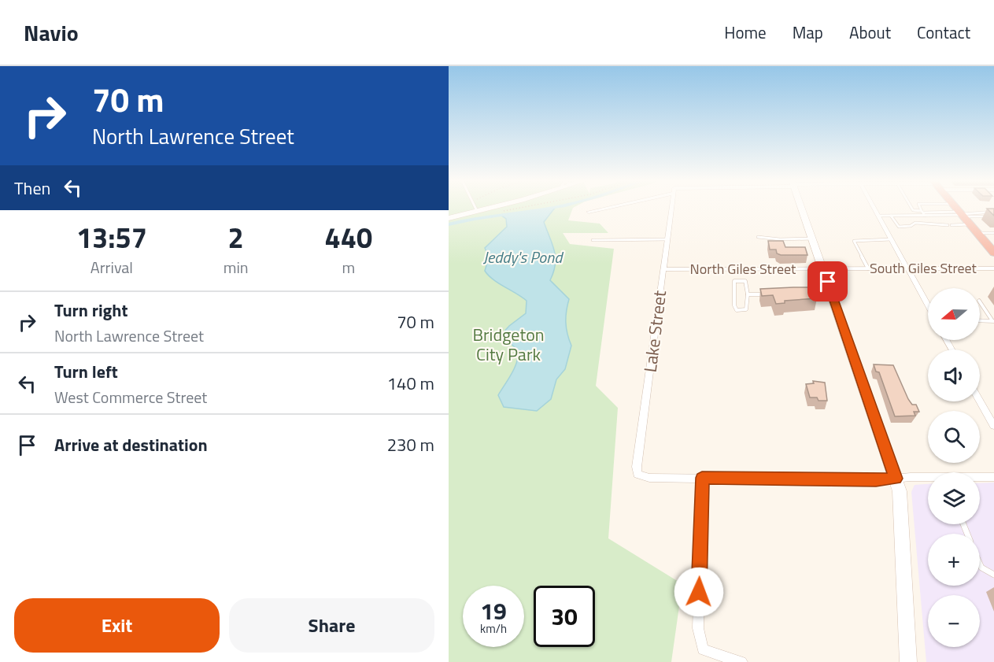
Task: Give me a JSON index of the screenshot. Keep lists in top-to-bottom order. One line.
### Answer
{"streets":{"street":["South Giles Street","North Giles Street","Lake Street"]},"crossings":[["South Giles Street","North Giles Street"],["North Giles Street","Lake Street"]],"water":["Jeddy's Pond"],"parks":["Bridgeton City Park"],"north":"left","page":{"header":"Navio","nav":["Home","Map","About","Contact"],"turn":["70 m","North Lawrence Street"],"then":"Then","eta":["13:57","Arrival","2","min","440","m"],"map_buttons":["+","−"],"list":[{"name":"Turn right","note":"North Lawrence Street","value":"70 m"},{"name":"Turn left","note":"West Commerce Street","value":"140 m"},{"name":"Arrive at destination","value":"230 m"}],"speed":"19 km/h","limit":"30","buttons":["Exit","Share"]}}
